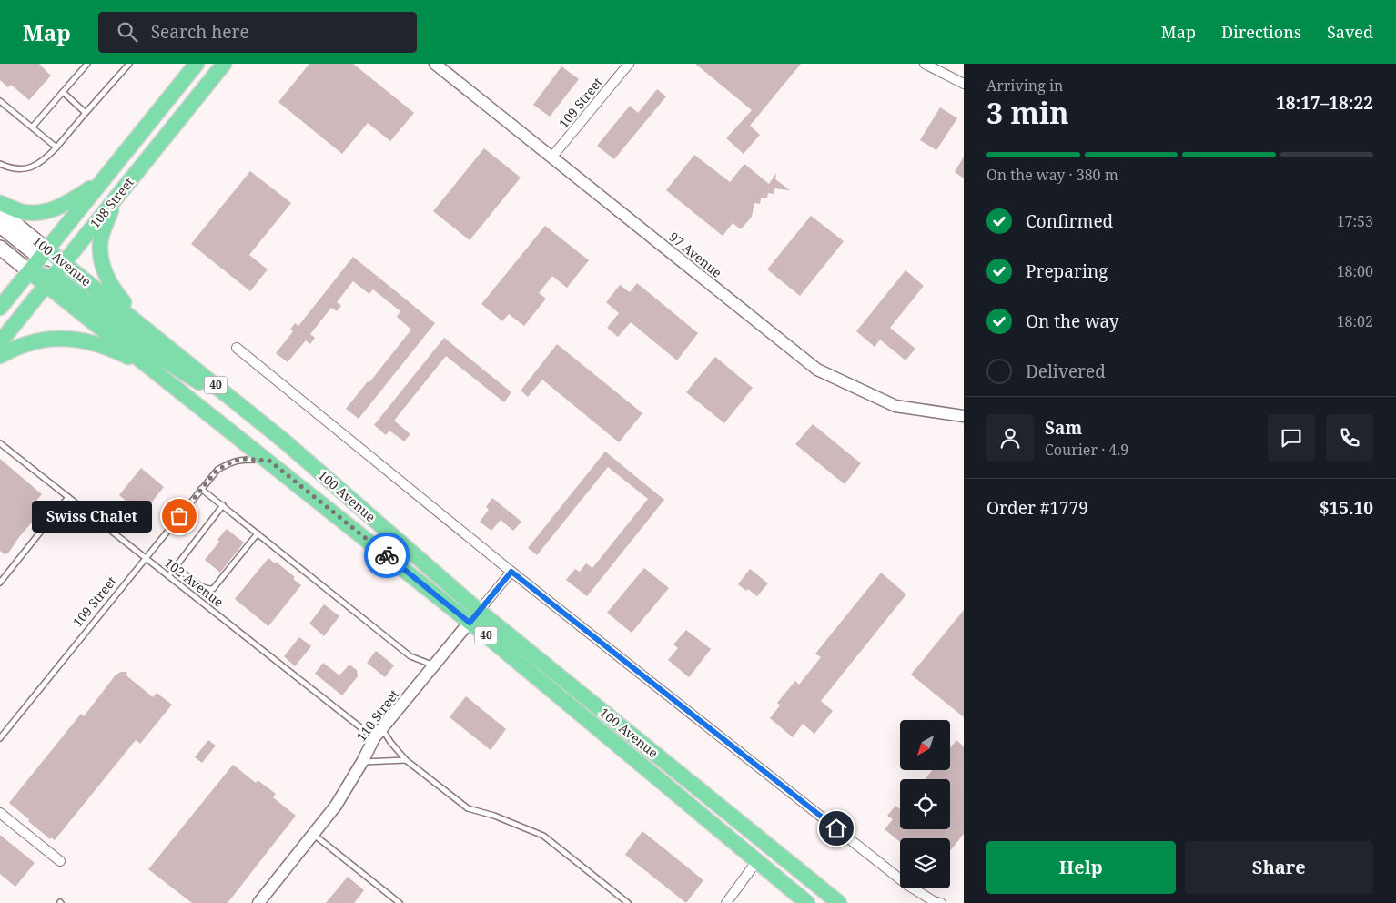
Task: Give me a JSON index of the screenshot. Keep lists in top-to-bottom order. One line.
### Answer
{"streets":{"main road":["108 Street","100 Avenue","40"],"street":["109 Street","97 Avenue","110 Street"],"lane":["102 Avenue"]},"crossings":[["109 Street","97 Avenue"],["109 Street","100 Avenue"],["109 Street","102 Avenue"],["108 Street","100 Avenue"],["100 Avenue","110 Street"],["102 Avenue","110 Street"]],"places":["Swiss Chalet"],"north":"bottom left","page":{"header":"Map","search":"Search here","nav":["Map","Directions","Saved"],"heading":["3 min","Arriving in","18:17–18:22"],"panel":["Sam","Courier · 4.9","Order #1779","$15.10"],"bar":"On the way · 380 m","list":[["Confirmed","17:53"],["Preparing","18:00"],["On the way","18:02"],"Delivered"],"bubble":"Swiss Chalet","buttons":["Help","Share"]}}
